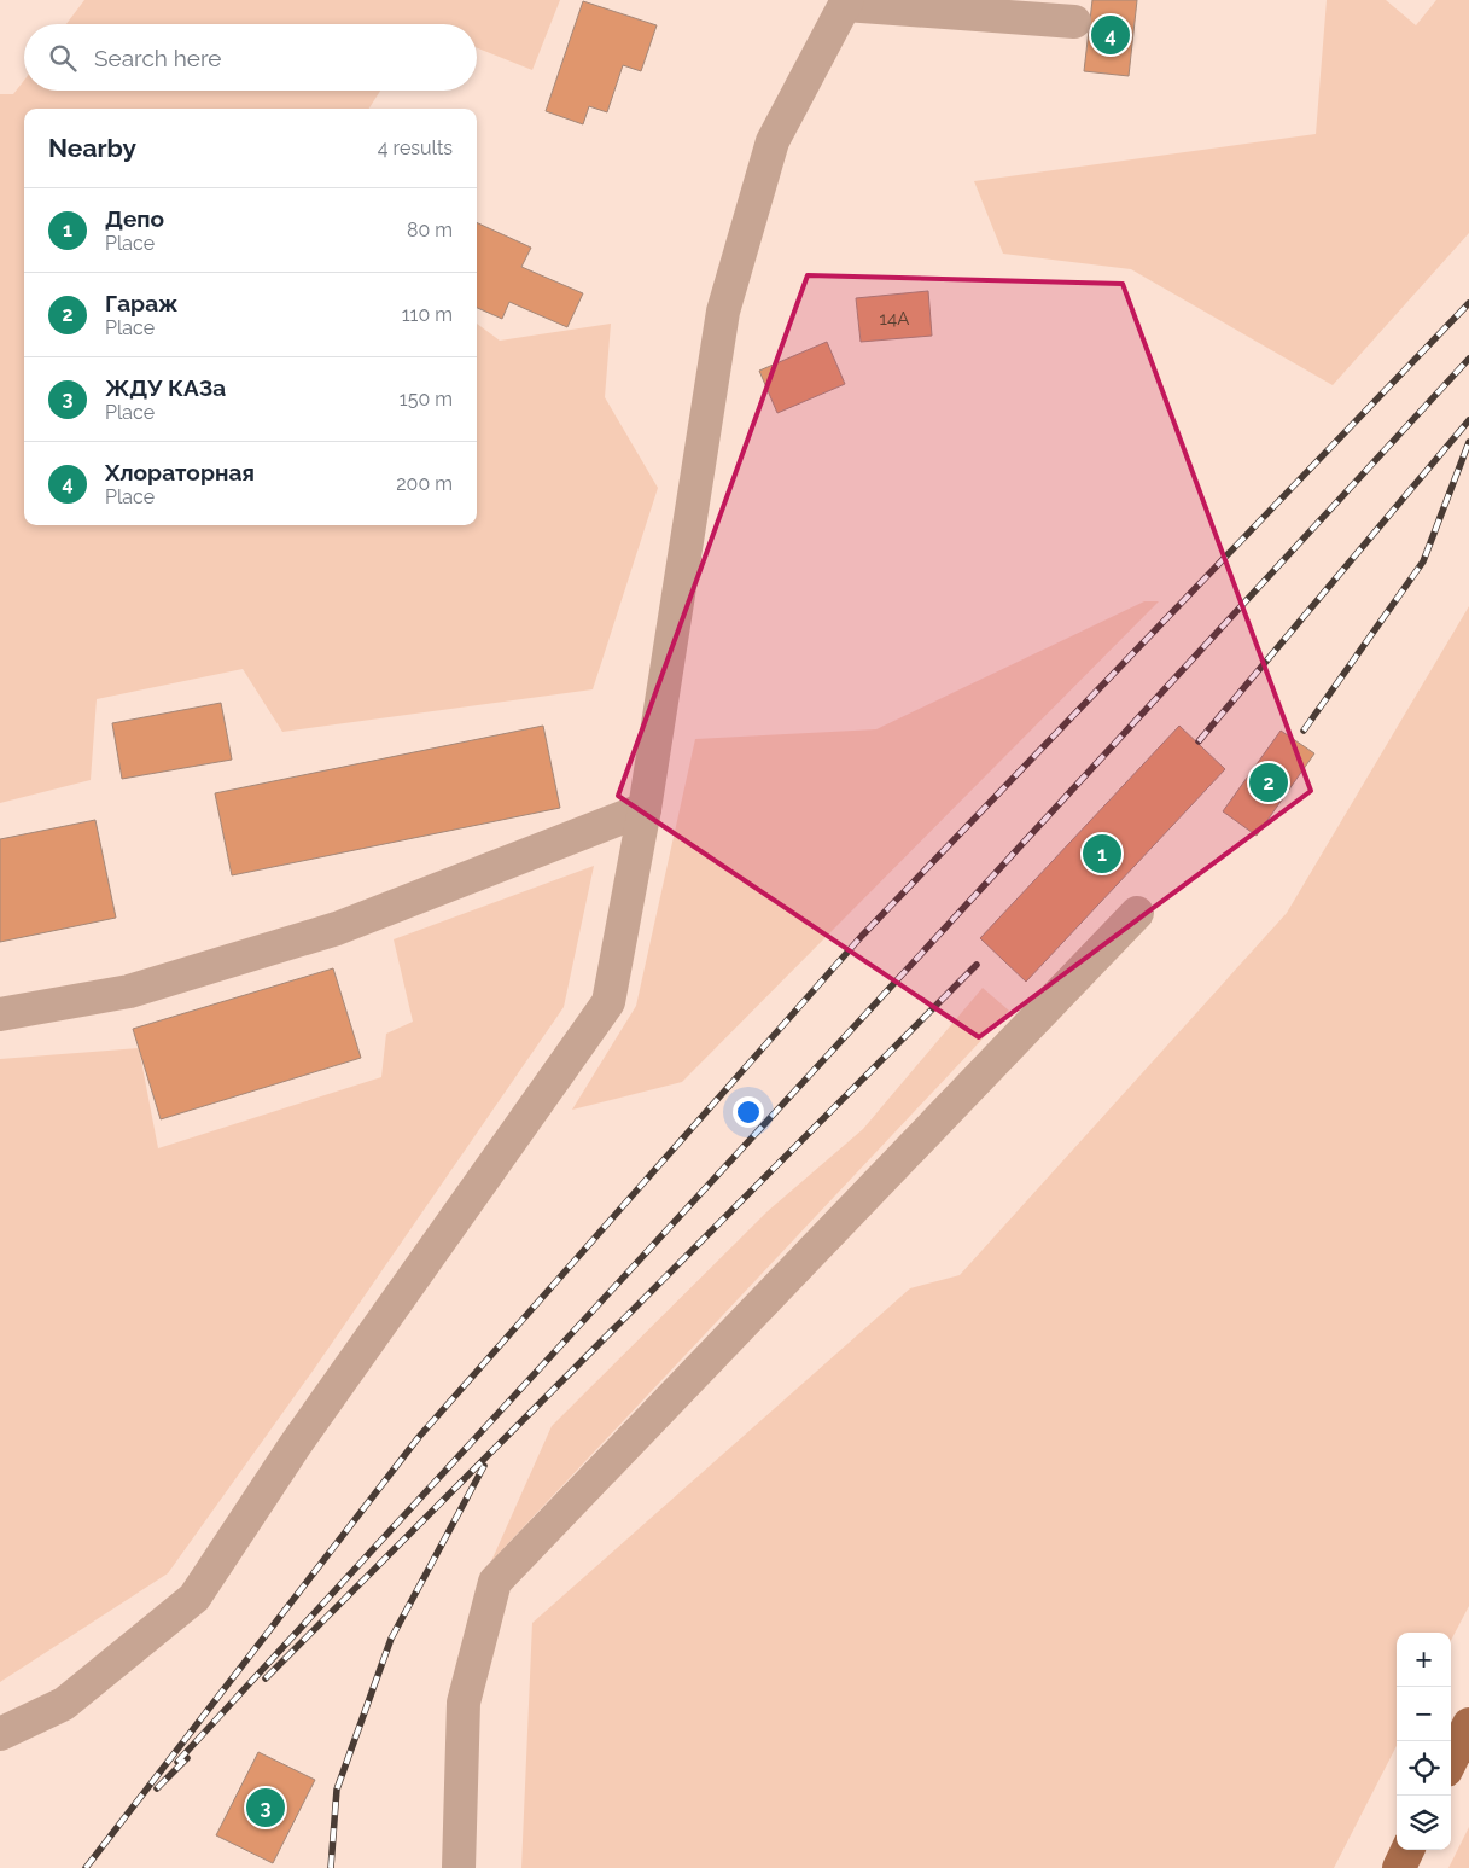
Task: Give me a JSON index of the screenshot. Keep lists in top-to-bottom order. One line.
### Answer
{"house_numbers":["14А"],"page":{"pins":["4","2","1","3"],"search":"Search here","heading":["Nearby","4 results"],"list":[{"mark":"1","name":"Депо","note":"Place","value":"80 m"},{"mark":"2","name":"Гараж","note":"Place","value":"110 m"},{"mark":"3","name":"ЖДУ КАЗа","note":"Place","value":"150 m"},{"mark":"4","name":"Хлораторная","note":"Place","value":"200 m"}],"map_buttons":["+","−"]}}
